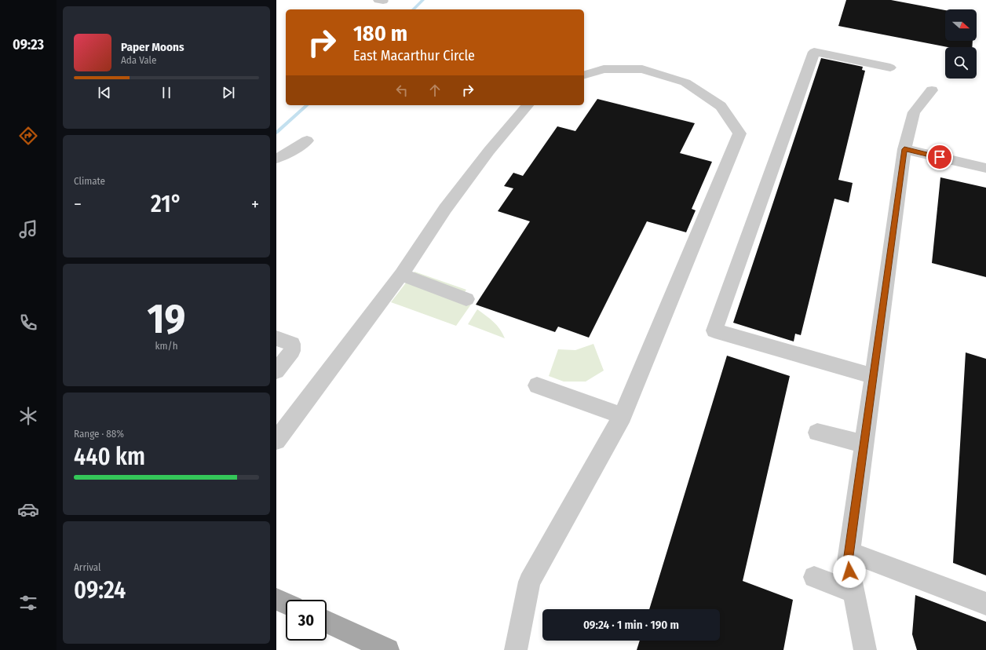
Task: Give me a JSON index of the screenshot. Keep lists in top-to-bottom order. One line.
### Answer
{"north":"right","page":{"tabs":"09:23","turn":["180 m","East Macarthur Circle"],"song":["Paper Moons","Ada Vale"],"tile":["Climate",["19","km/h"],["Range · 88%","440 km"],["Arrival","09:24"]],"heat":["−","21°","+"],"limit":"30","trip":"09:24 · 1 min · 190 m"}}
